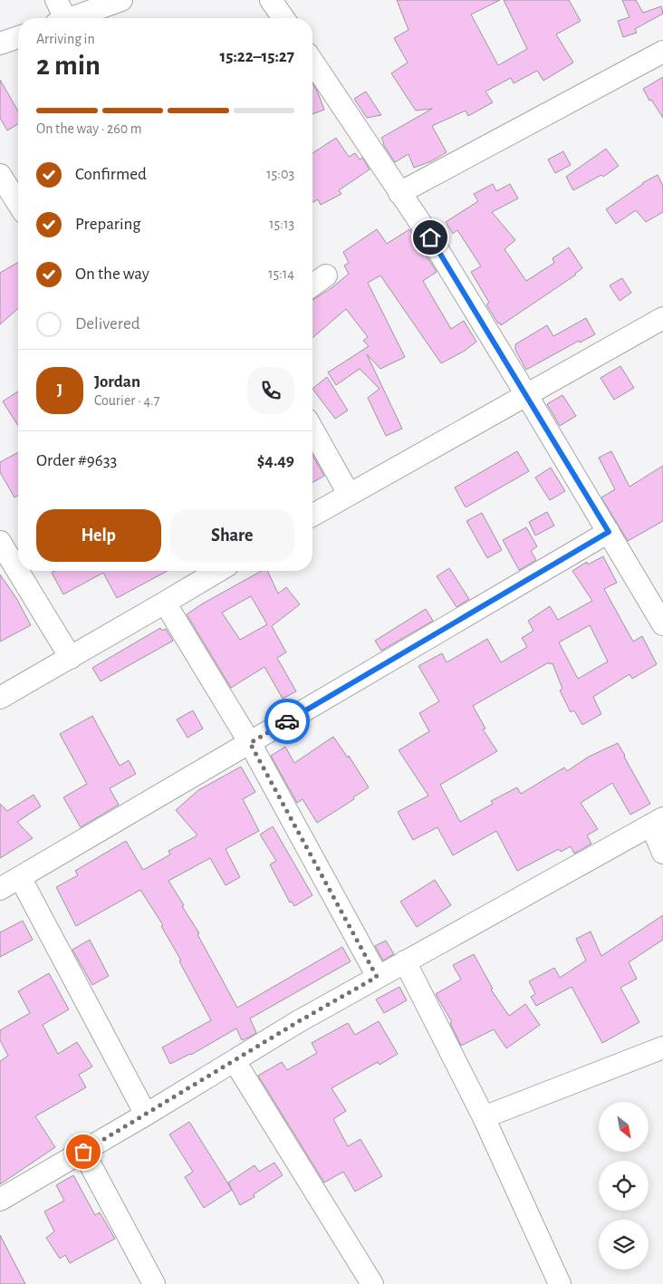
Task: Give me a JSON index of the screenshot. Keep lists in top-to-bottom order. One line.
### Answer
{"north":"bottom right","page":{"heading":["2 min","Arriving in","15:22–15:27"],"panel":["Jordan","Courier · 4.7","Order #9633","$4.49"],"bar":"On the way · 260 m","list":[["Confirmed","15:03"],["Preparing","15:13"],["On the way","15:14"],"Delivered"],"round":"J","buttons":["Help","Share"]}}
